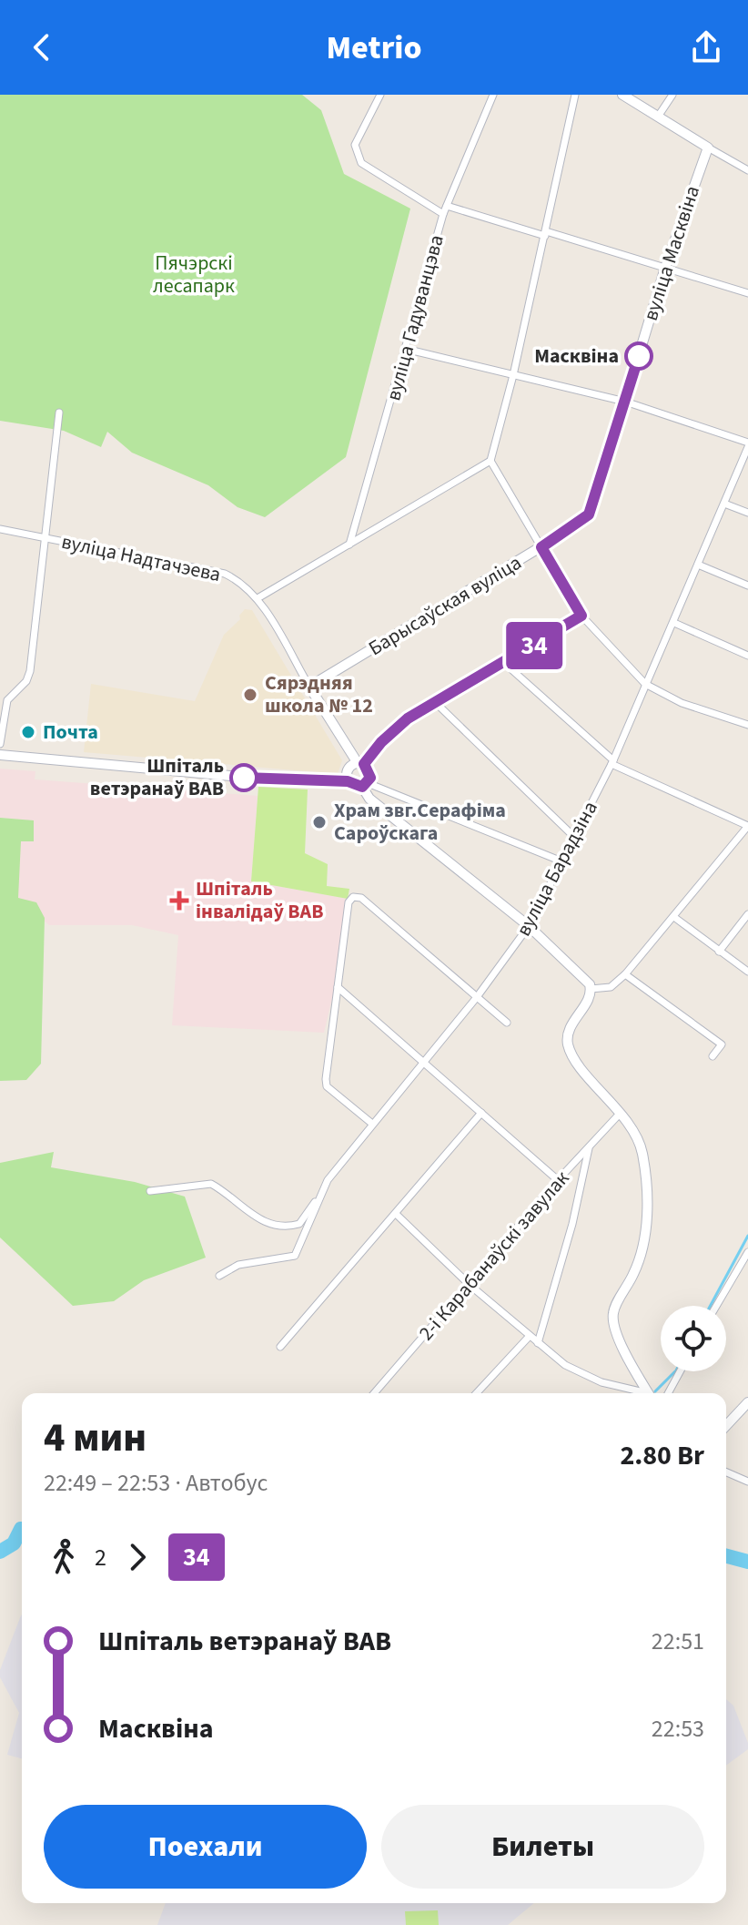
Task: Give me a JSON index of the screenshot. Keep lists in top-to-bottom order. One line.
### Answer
{"streets":{"main road":["вуліца Масквіна","вуліца Надтачэева","Барысаўская вуліца"],"street":["вуліца Гадуванцэва","вуліца Барадзіна","2-і Карабанаўскі завулак"]},"crossings":[["вуліца Масквіна","Барысаўская вуліца"],["вуліца Надтачэева","Барысаўская вуліца"]],"parks":["Пячэрскі лесапарк"],"places":{"other":["Масквіна","Сярэдняя школа № 12","Почта","Шпіталь ветэранаў ВАВ","Храм звг.Серафіма Сароўскага"],"health":["Шпіталь інвалідаў ВАВ"]},"lines":["bus line 34"],"page":{"header":"Metrio","on_map":"34","heading":["4 мин","22:49 – 22:53 · Автобус","2.80 Br"],"legs":["2","34"],"list":[{"name":"Шпіталь ветэранаў ВАВ","value":"22:51"},{"name":"Масквіна","value":"22:53"}],"buttons":["Поехали","Билеты"]}}
